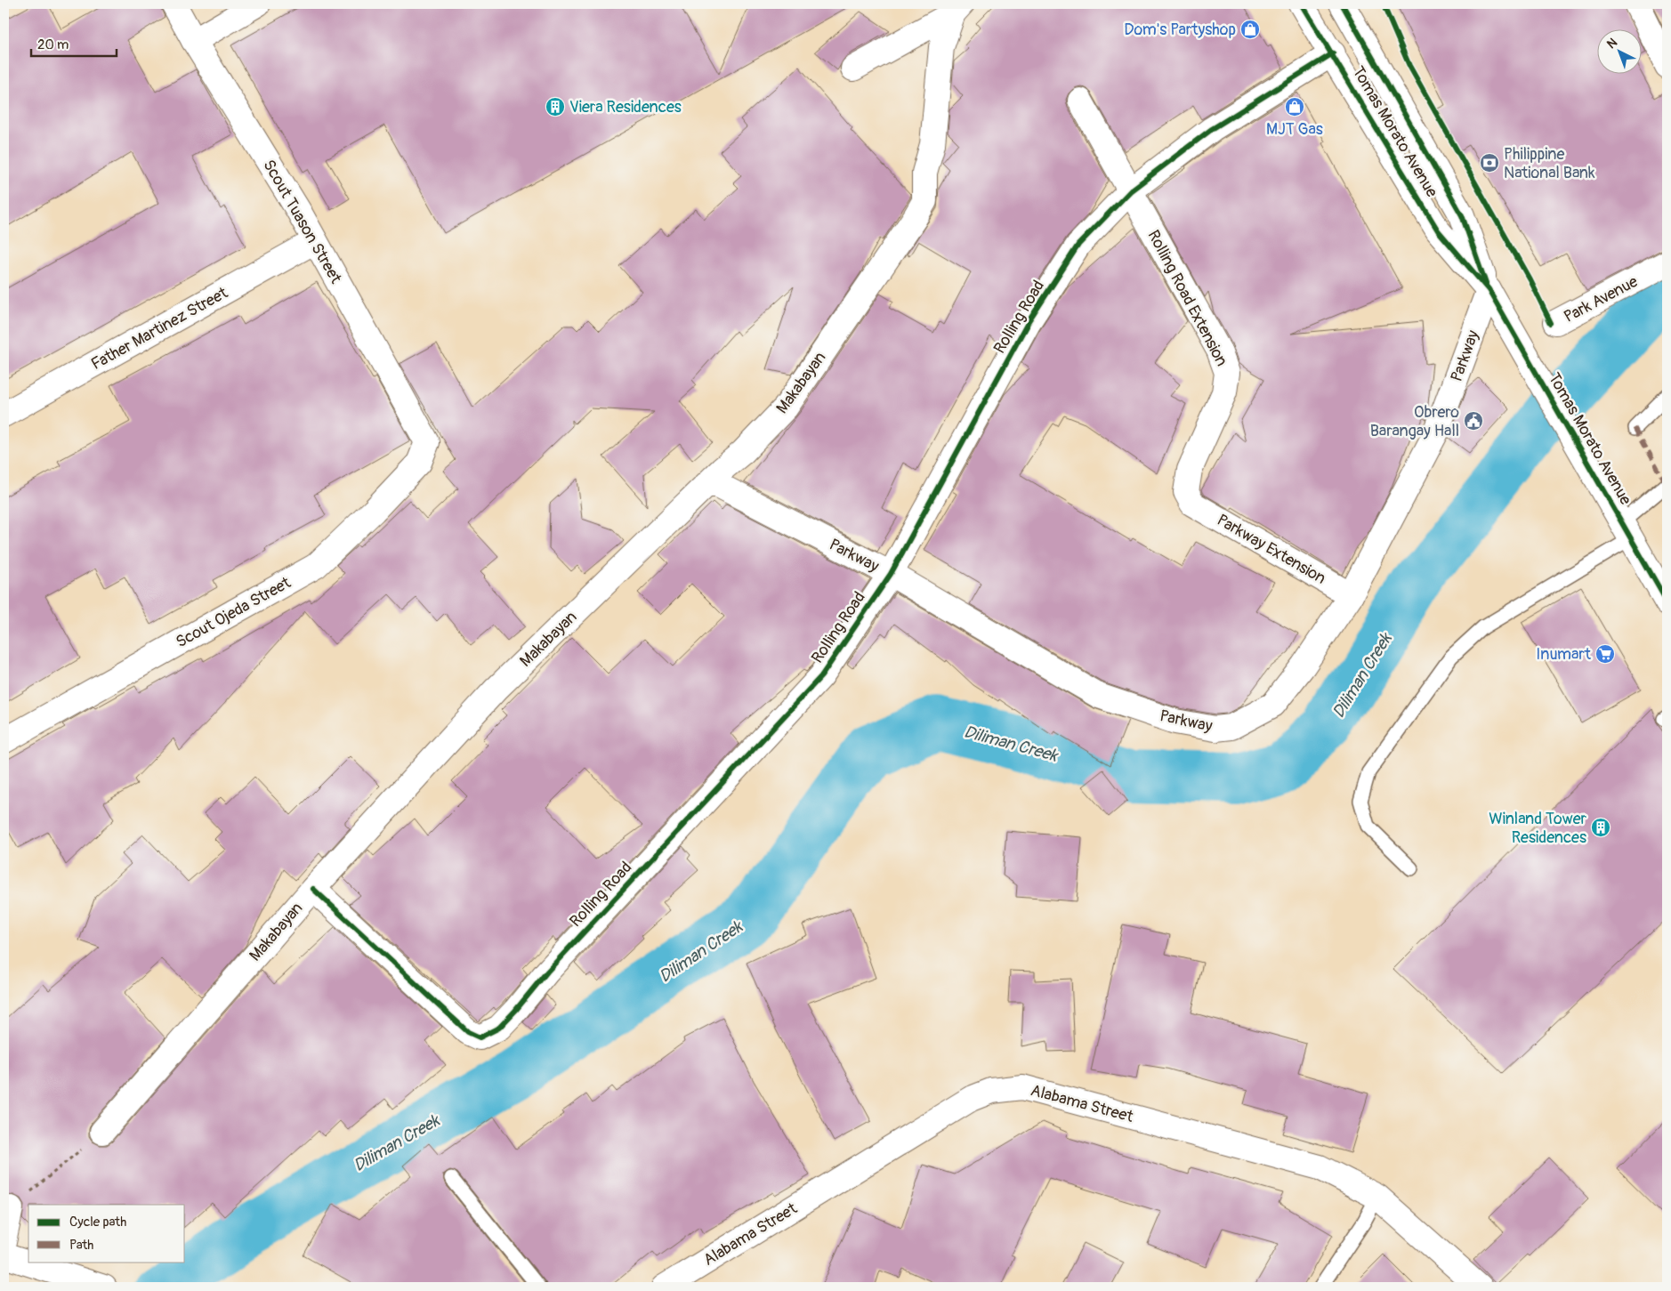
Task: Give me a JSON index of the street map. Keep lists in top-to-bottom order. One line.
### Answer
{"streets":{"street":["Tomas Morato Avenue","Scout Tuason Street","Rolling Road Extension","Park Avenue","Rolling Road","Father Martinez Street","Parkway","Makabayan","Parkway Extension","Scout Ojeda Street","Alabama Street"]},"crossings":[["Tomas Morato Avenue","Rolling Road"],["Tomas Morato Avenue","Parkway"],["Scout Tuason Street","Father Martinez Street"],["Scout Tuason Street","Scout Ojeda Street"],["Rolling Road Extension","Rolling Road"],["Rolling Road Extension","Parkway Extension"],["Rolling Road","Parkway"],["Rolling Road","Makabayan"],["Parkway","Makabayan"],["Parkway","Parkway Extension"]],"water":["Diliman Creek"],"places":{"shop":["Dom's Partyshop","MJT Gas"],"building":["Viera Residences","Winland Tower Residences"],"bank":["Philippine National Bank"],"public building":["Obrero Barangay Hall"],"supermarket":["Inumart"]},"legend":["Cycle path","Path"],"scale_bar":"20 m","north":"top left"}
